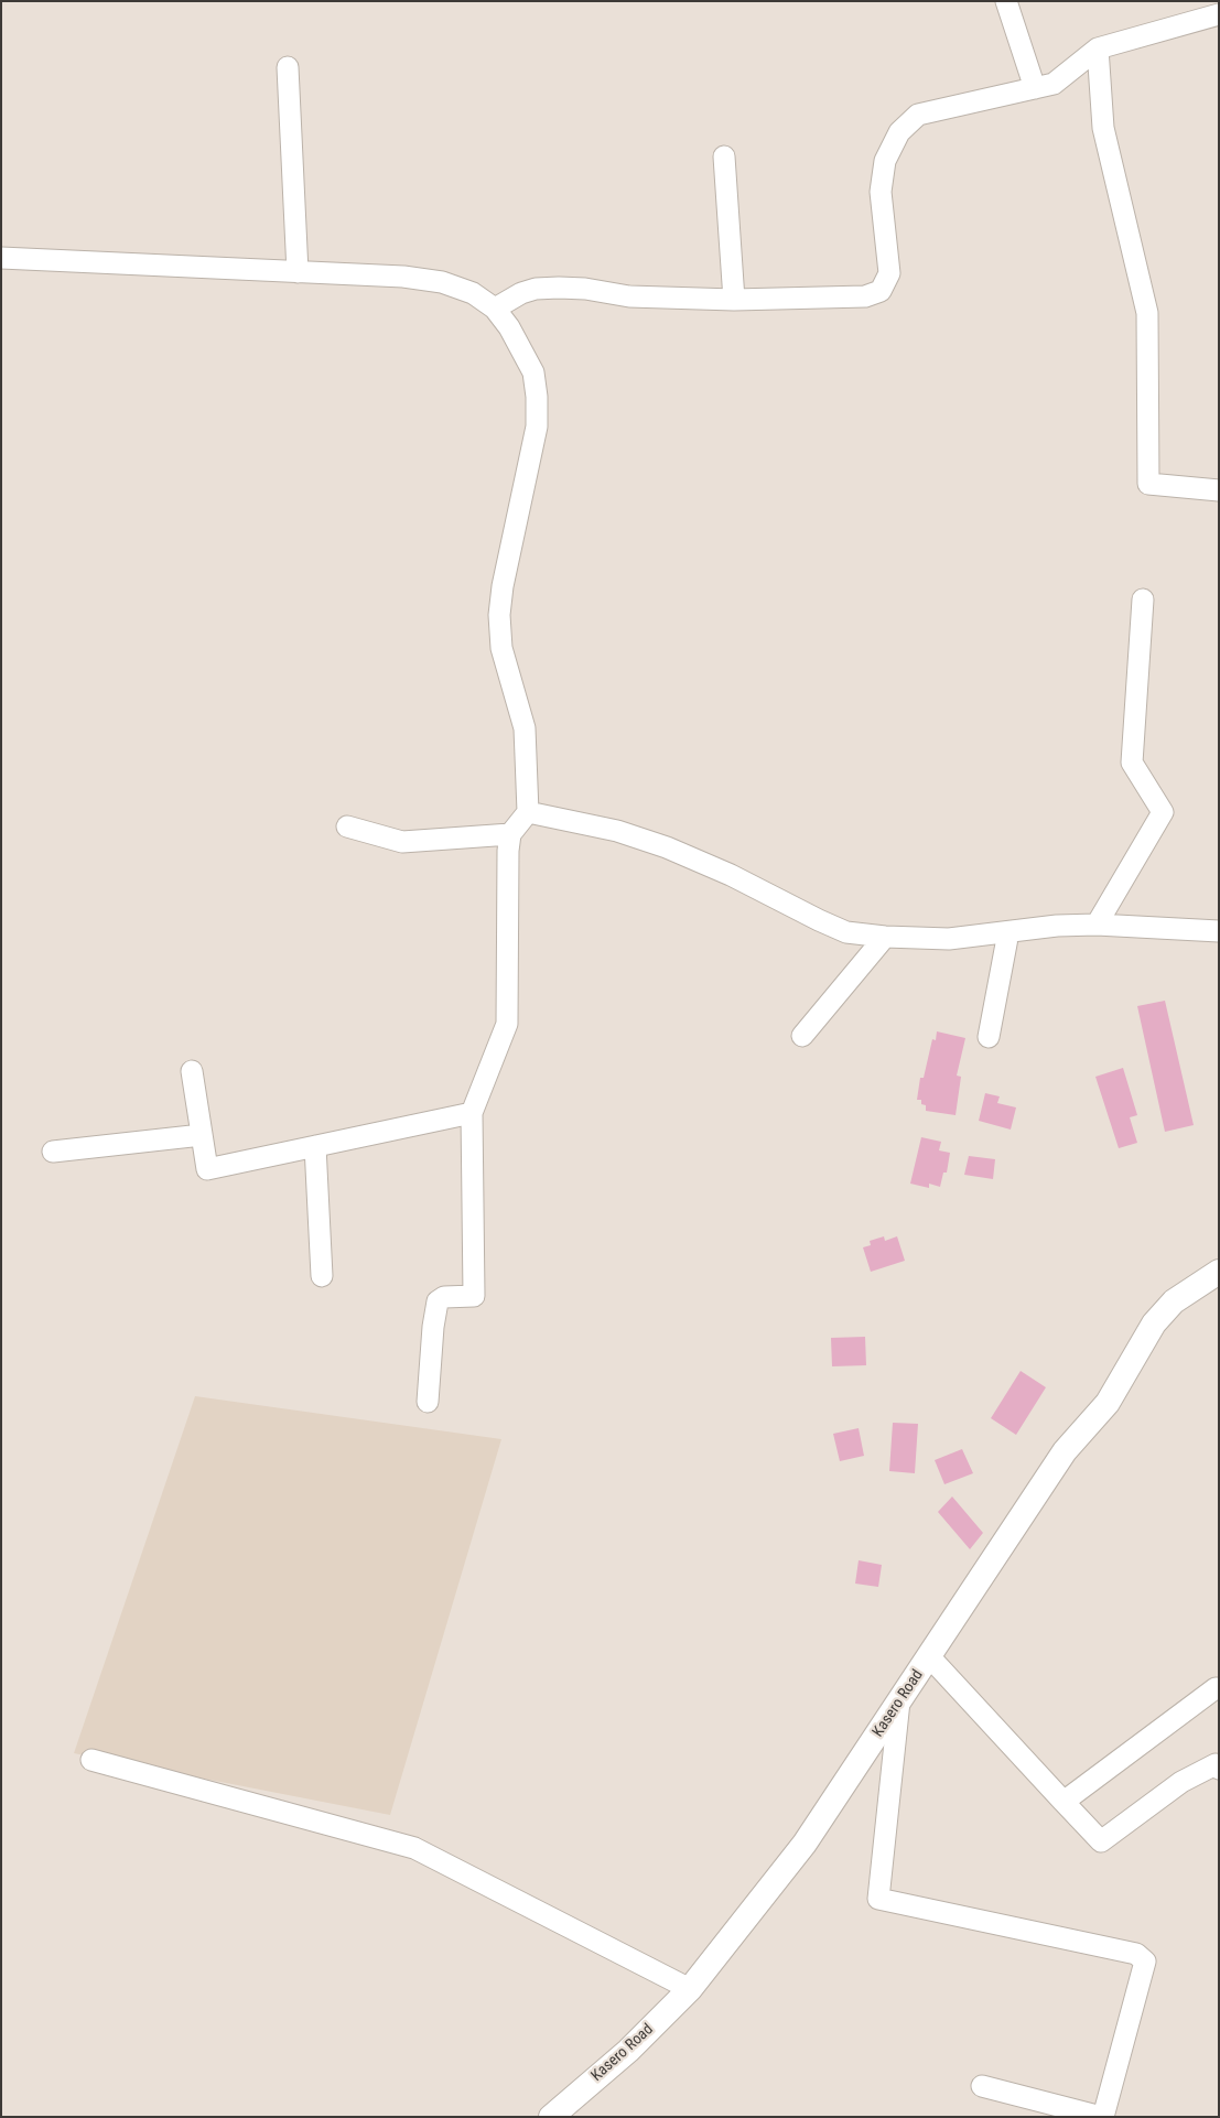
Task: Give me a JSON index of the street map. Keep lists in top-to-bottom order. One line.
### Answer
{"streets":{"street":["Kasero Road"]}}
